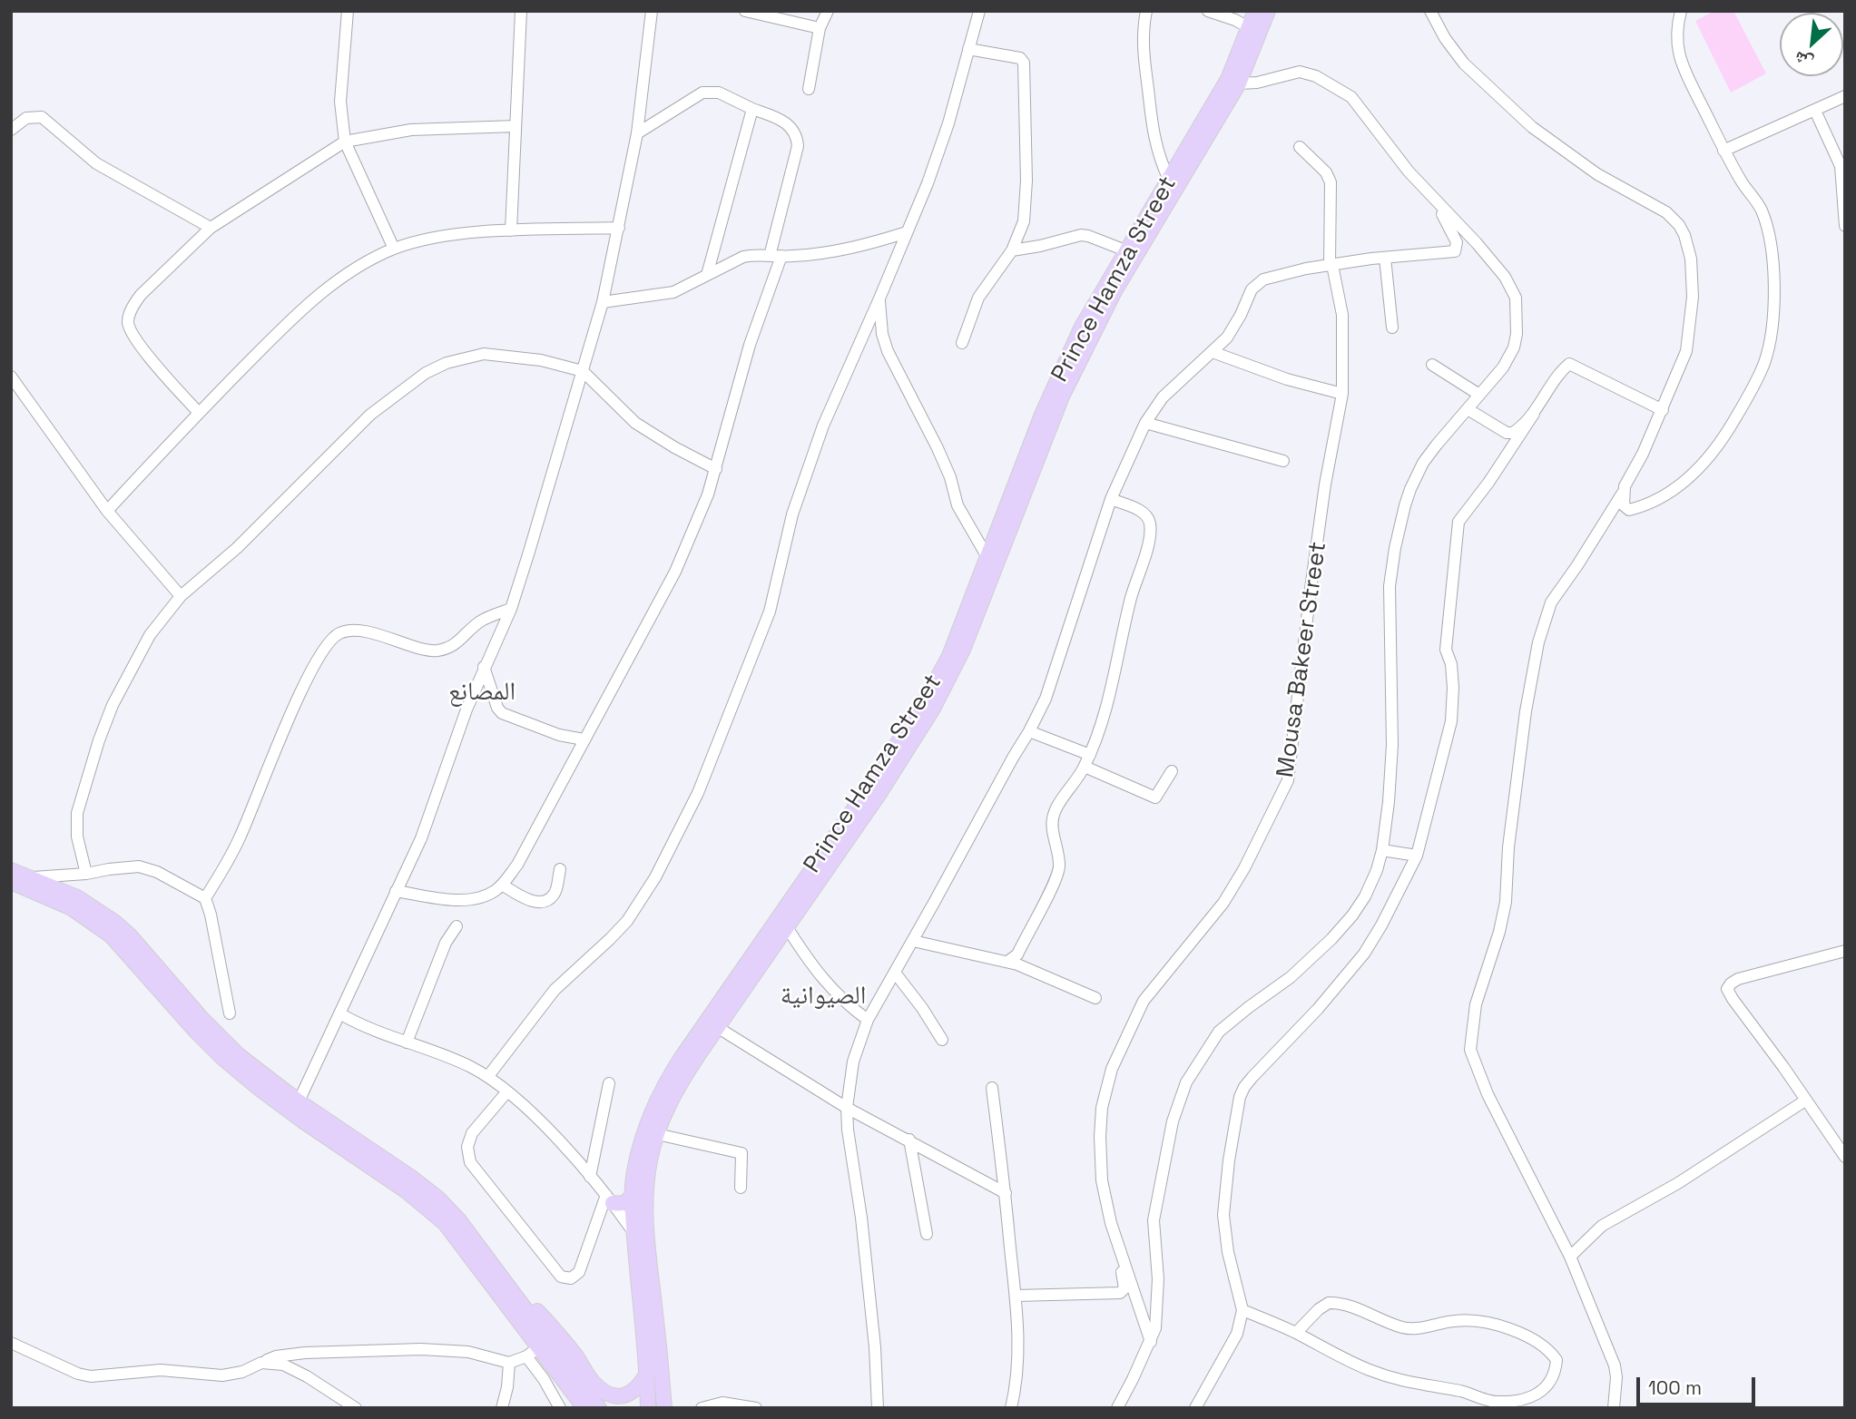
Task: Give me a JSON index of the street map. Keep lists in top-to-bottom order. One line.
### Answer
{"streets":{"main road":["Prince Hamza Street"],"street":["Mousa Bakeer Street"]},"districts":["المصانع","الصيوانية"],"scale_bar":"100 m","north":"bottom left"}
